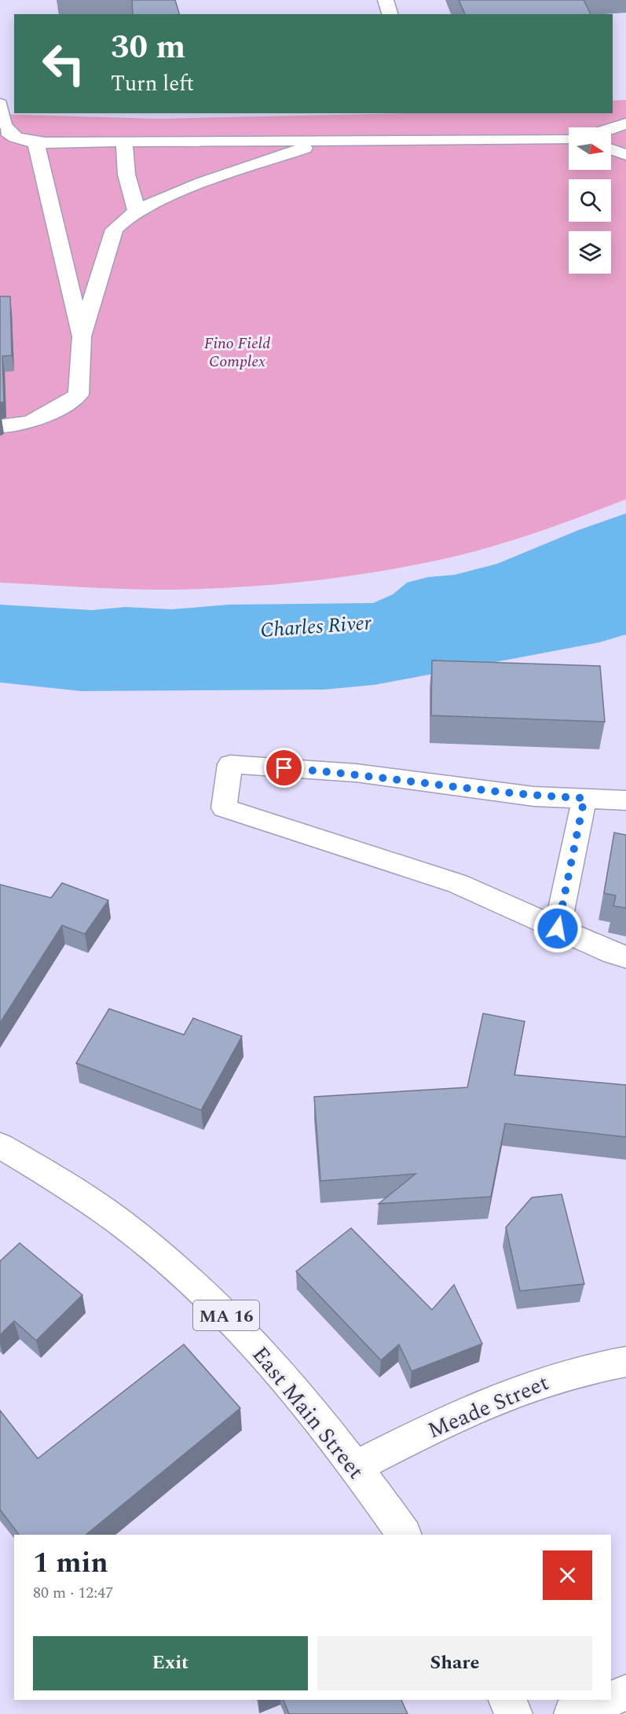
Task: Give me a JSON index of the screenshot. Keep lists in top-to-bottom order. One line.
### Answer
{"streets":{"main road":["MA 16","Meade Street","East Main Street"]},"crossings":[["Meade Street","East Main Street"]],"water":["Charles River"],"parks":["Fino Field Complex"],"north":"right","page":{"turn":["30 m","Turn left"],"heading":["1 min","80 m · 12:47"],"buttons":["Exit","Share"]}}
